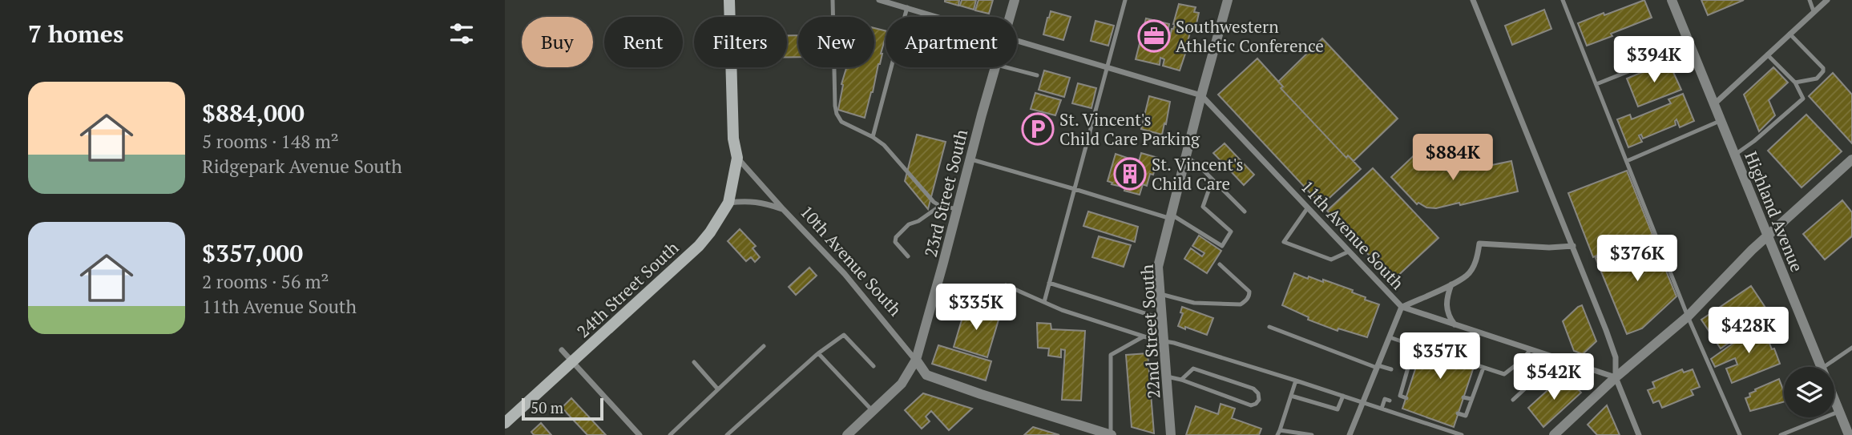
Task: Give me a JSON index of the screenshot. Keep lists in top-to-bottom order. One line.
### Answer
{"streets":{"main road":["24th Street South"],"street":["23rd Street South","Highland Avenue","11th Avenue South","10th Avenue South","22nd Street South"]},"crossings":[["23rd Street South","10th Avenue South"],["11th Avenue South","22nd Street South"],["10th Avenue South","24th Street South"]],"places":{"office":["Southwestern Athletic Conference"],"parking":["St. Vincent's Child Care Parking"],"building":["St. Vincent's Child Care"]},"scale_bar":"50 m","page":{"heading":"7 homes","chip":["Buy","Rent","Filters","New","Apartment"],"price":["$394K","$884K","$376K","$335K","$428K","$357K","$542K"],"list":[{"name":"$884,000","note":"5 rooms · 148 m² · Ridgepark Avenue South"},{"name":"$357,000","note":"2 rooms · 56 m² · 11th Avenue South"}],"scale":"50 m"}}
